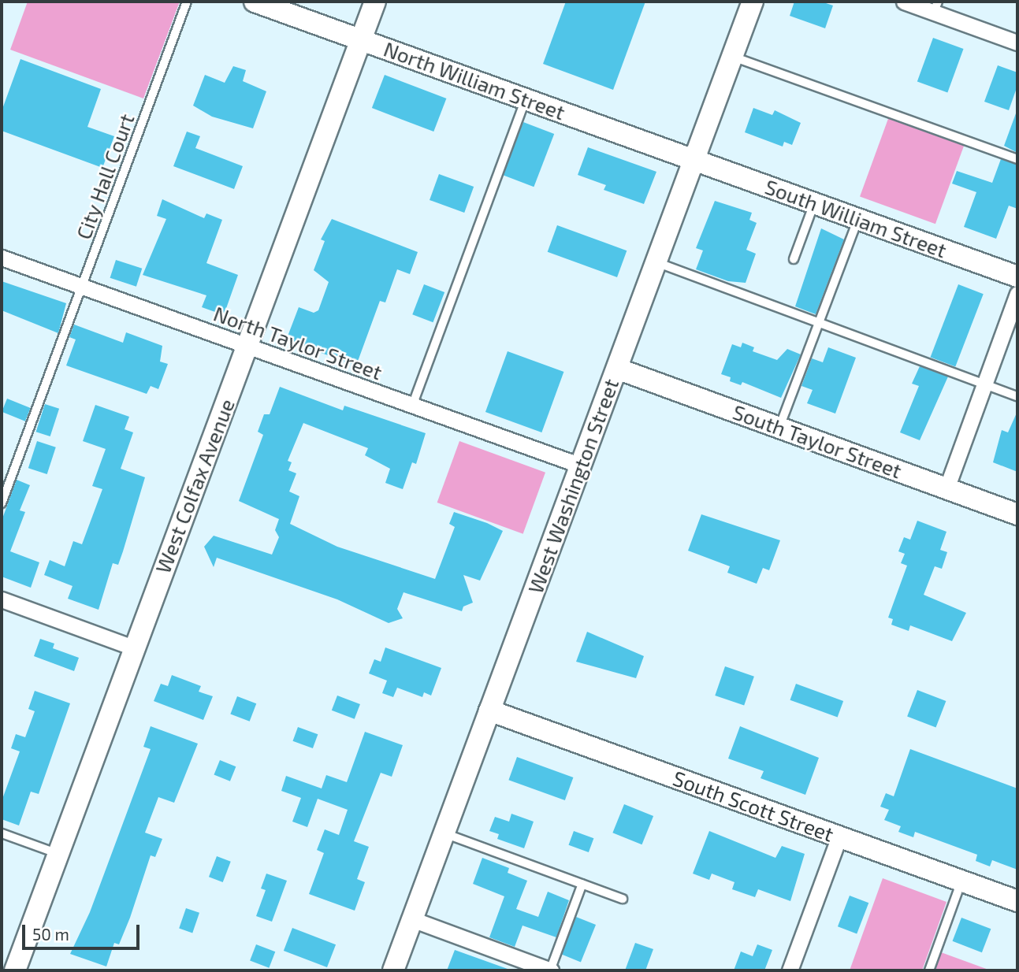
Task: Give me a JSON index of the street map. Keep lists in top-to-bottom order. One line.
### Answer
{"streets":{"street":["North William Street","South William Street","North Taylor Street","South Taylor Street","West Colfax Avenue","West Washington Street","South Scott Street"],"lane":["City Hall Court"]},"crossings":[["North William Street","South William Street"],["North William Street","West Colfax Avenue"],["North William Street","West Washington Street"],["City Hall Court","North Taylor Street"],["South William Street","West Washington Street"],["North Taylor Street","West Colfax Avenue"],["North Taylor Street","West Washington Street"],["South Taylor Street","West Washington Street"],["West Washington Street","South Scott Street"]],"scale_bar":"50 m"}
